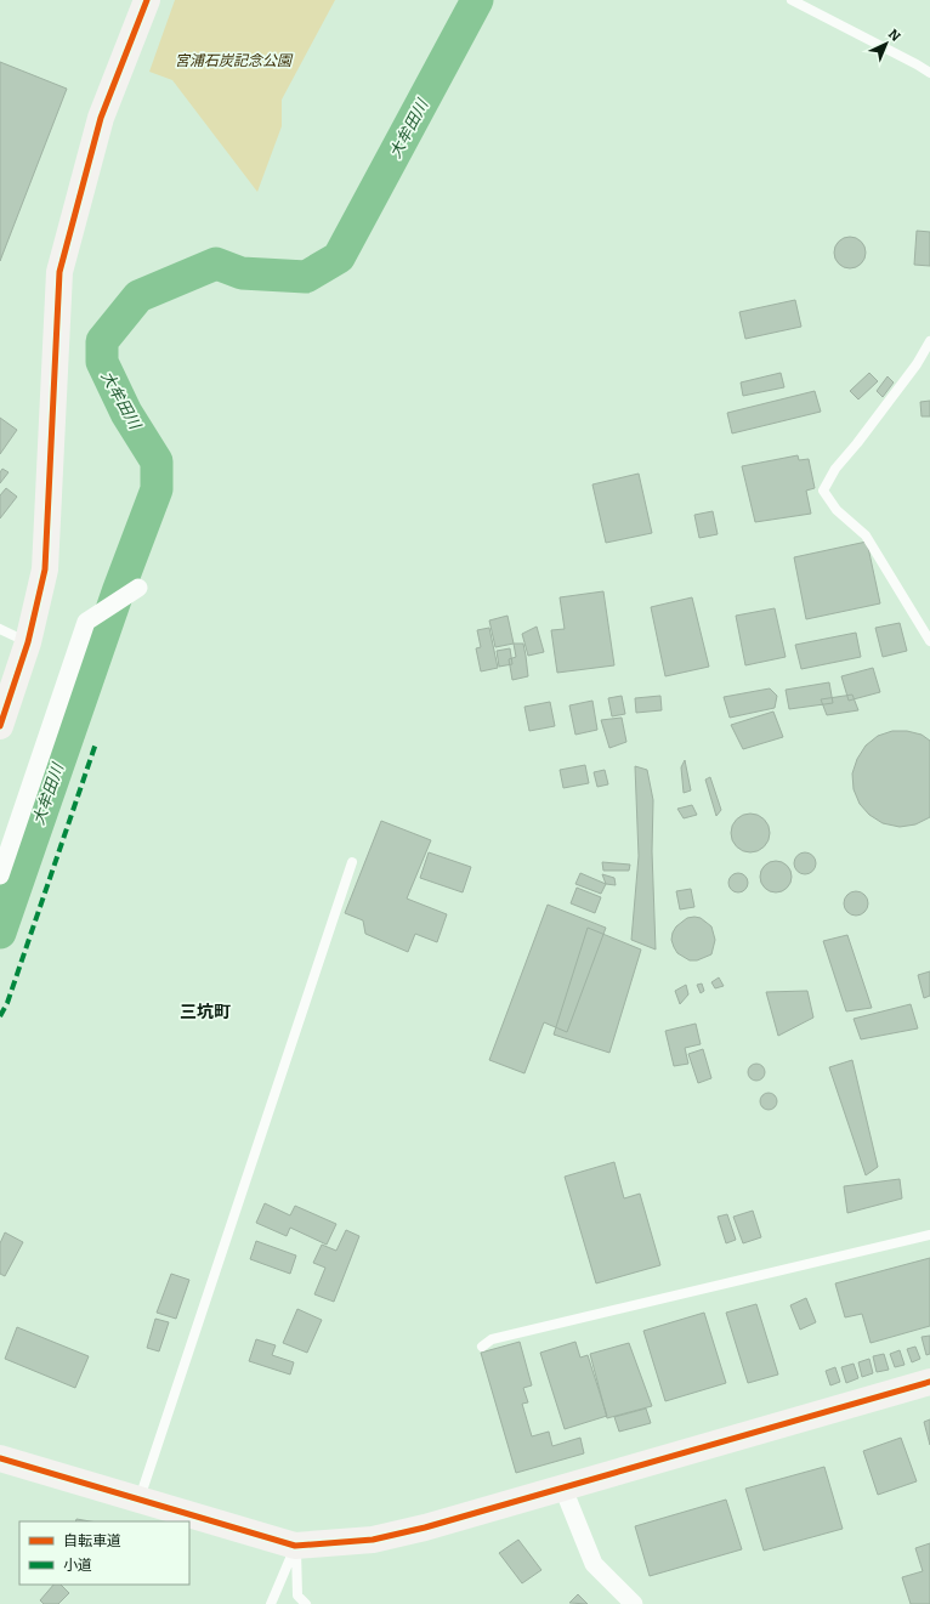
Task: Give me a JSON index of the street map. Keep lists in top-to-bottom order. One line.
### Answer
{"districts":["三坑町"],"water":["大牟田川"],"parks":["宮浦石炭記念公園"],"legend":["自転車道","小道"],"north":"top right"}
